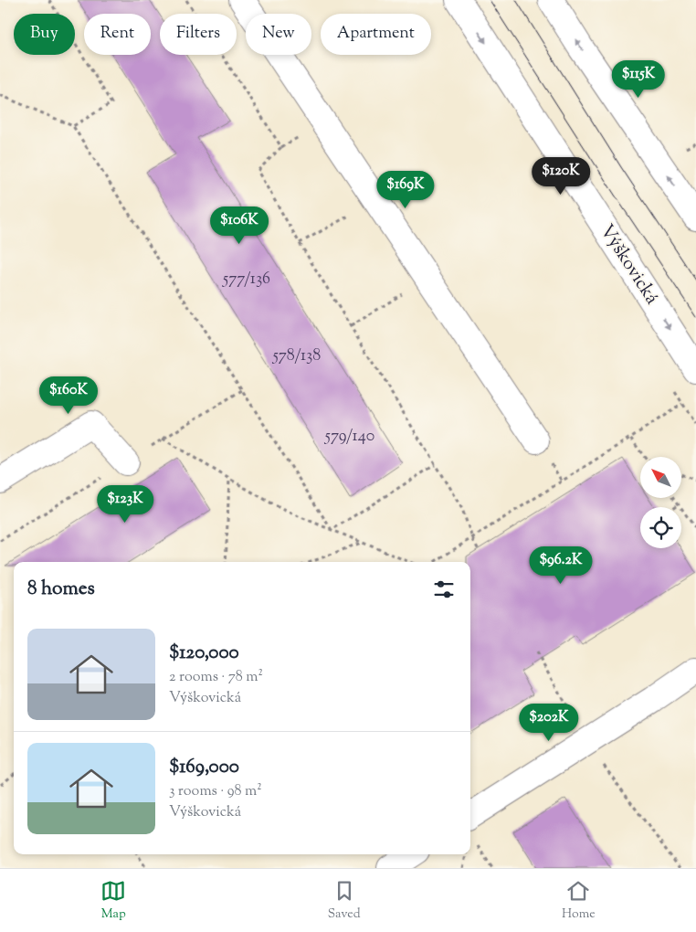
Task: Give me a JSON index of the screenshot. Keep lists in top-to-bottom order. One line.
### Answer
{"streets":{"street":["Výškovická"]},"house_numbers":["577/136","578/138","579/140"],"north":"top left","page":{"chip":["Buy","Rent","Filters","New","Apartment"],"price":["$115K","$120K","$169K","$106K","$160K","$123K","$96.2K","$202K"],"heading":"8 homes","list":[{"name":"$120,000","note":"2 rooms · 78 m² · Výškovická"},{"name":"$169,000","note":"3 rooms · 98 m² · Výškovická"}],"tabs":["Map","Saved","Home"]}}
